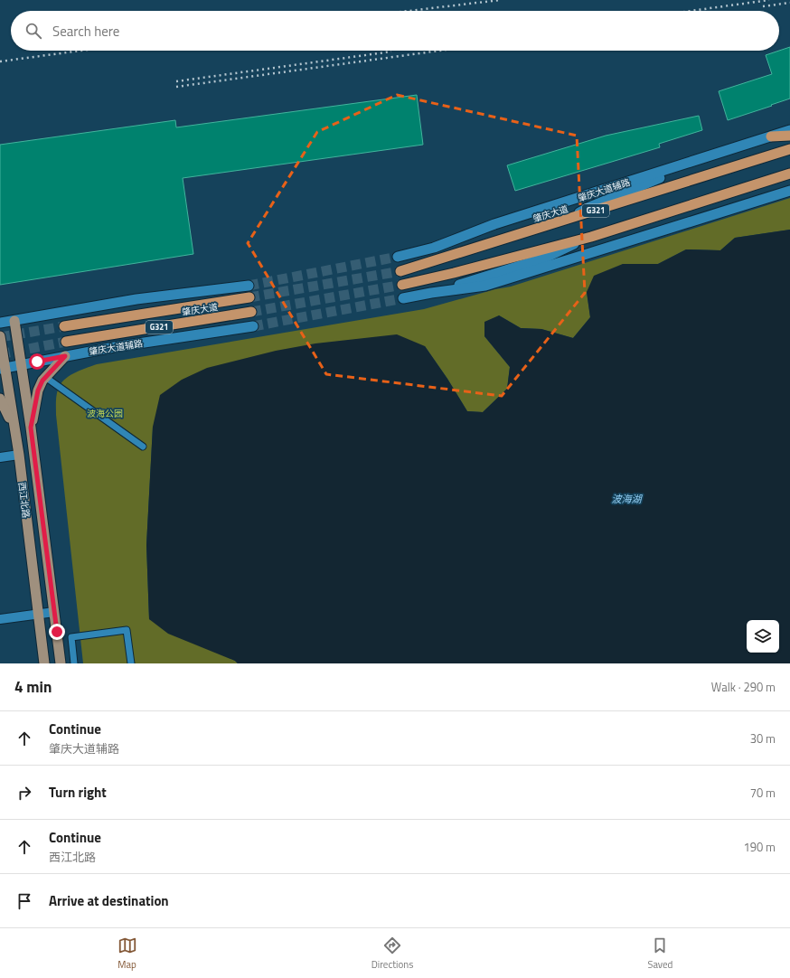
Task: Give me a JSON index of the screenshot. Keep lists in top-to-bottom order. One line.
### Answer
{"streets":{"highway":["G321","肇庆大道"],"main road":["西江北路"],"street":["肇庆大道辅路"]},"crossings":[["肇庆大道辅路","西江北路"]],"water":["波海湖"],"parks":["波海公园"],"page":{"search":"Search here","heading":["4 min","Walk · 290 m"],"list":[["Continue","肇庆大道辅路","30 m"],["Turn right","70 m"],["Continue","西江北路","190 m"],"Arrive at destination"],"nav":["Map","Directions","Saved"]}}
